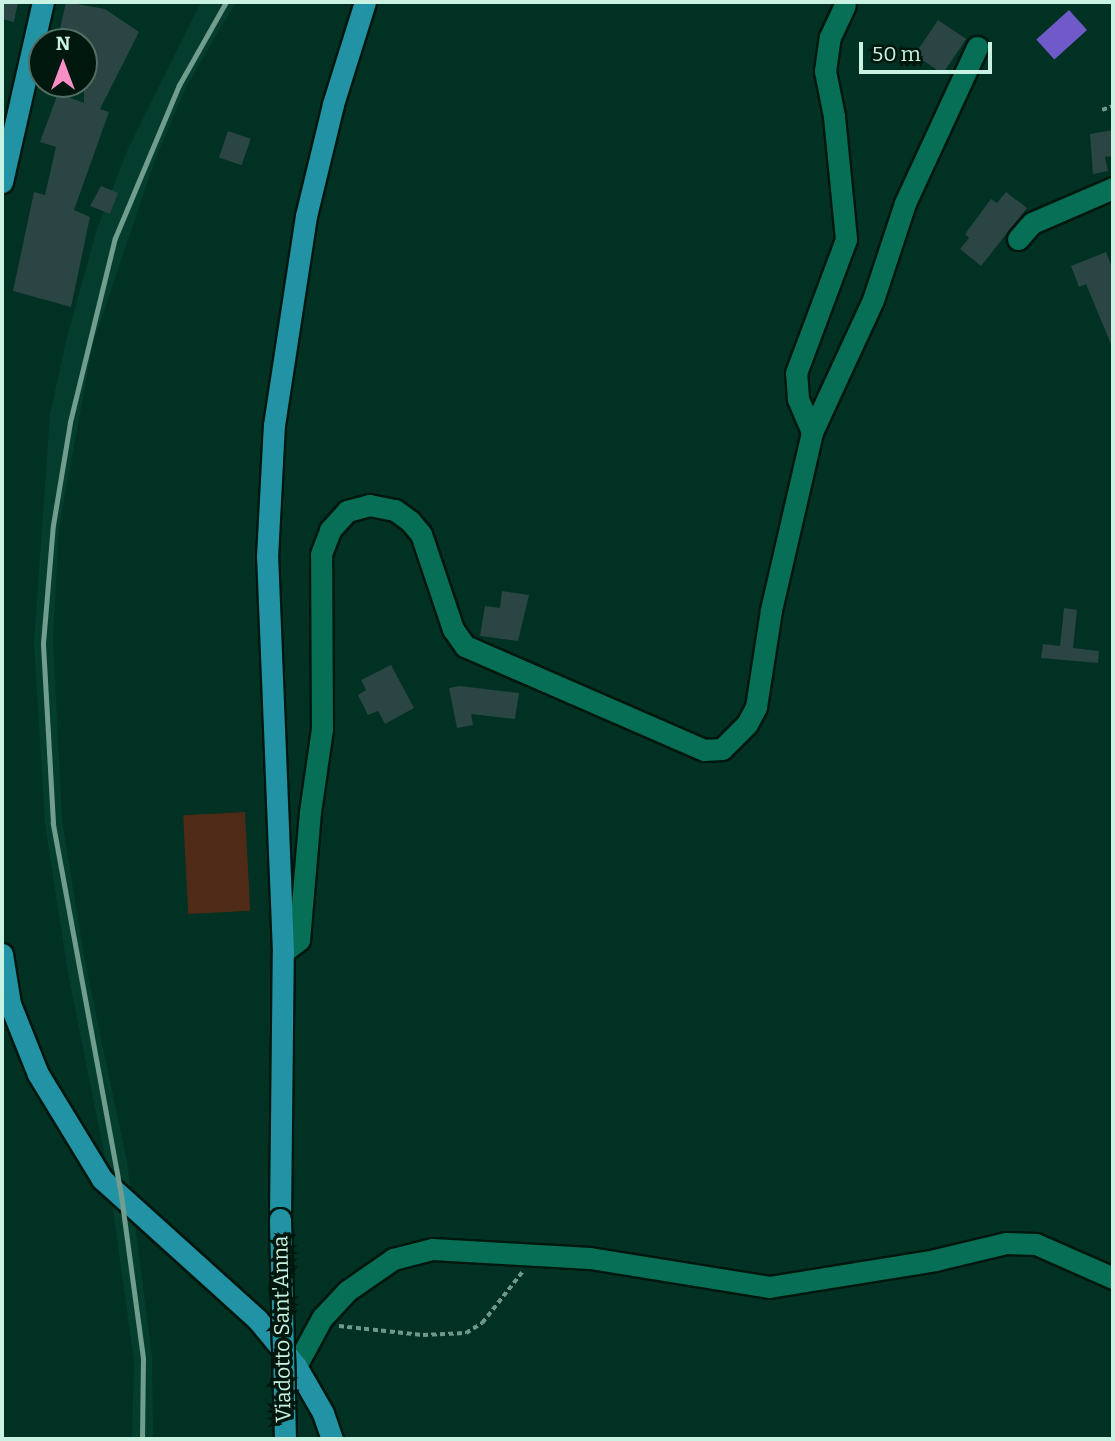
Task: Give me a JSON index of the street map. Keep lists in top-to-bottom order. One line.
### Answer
{"streets":{"main road":["Viadotto Sant'Anna"]},"scale_bar":"50 m","north":"top"}
